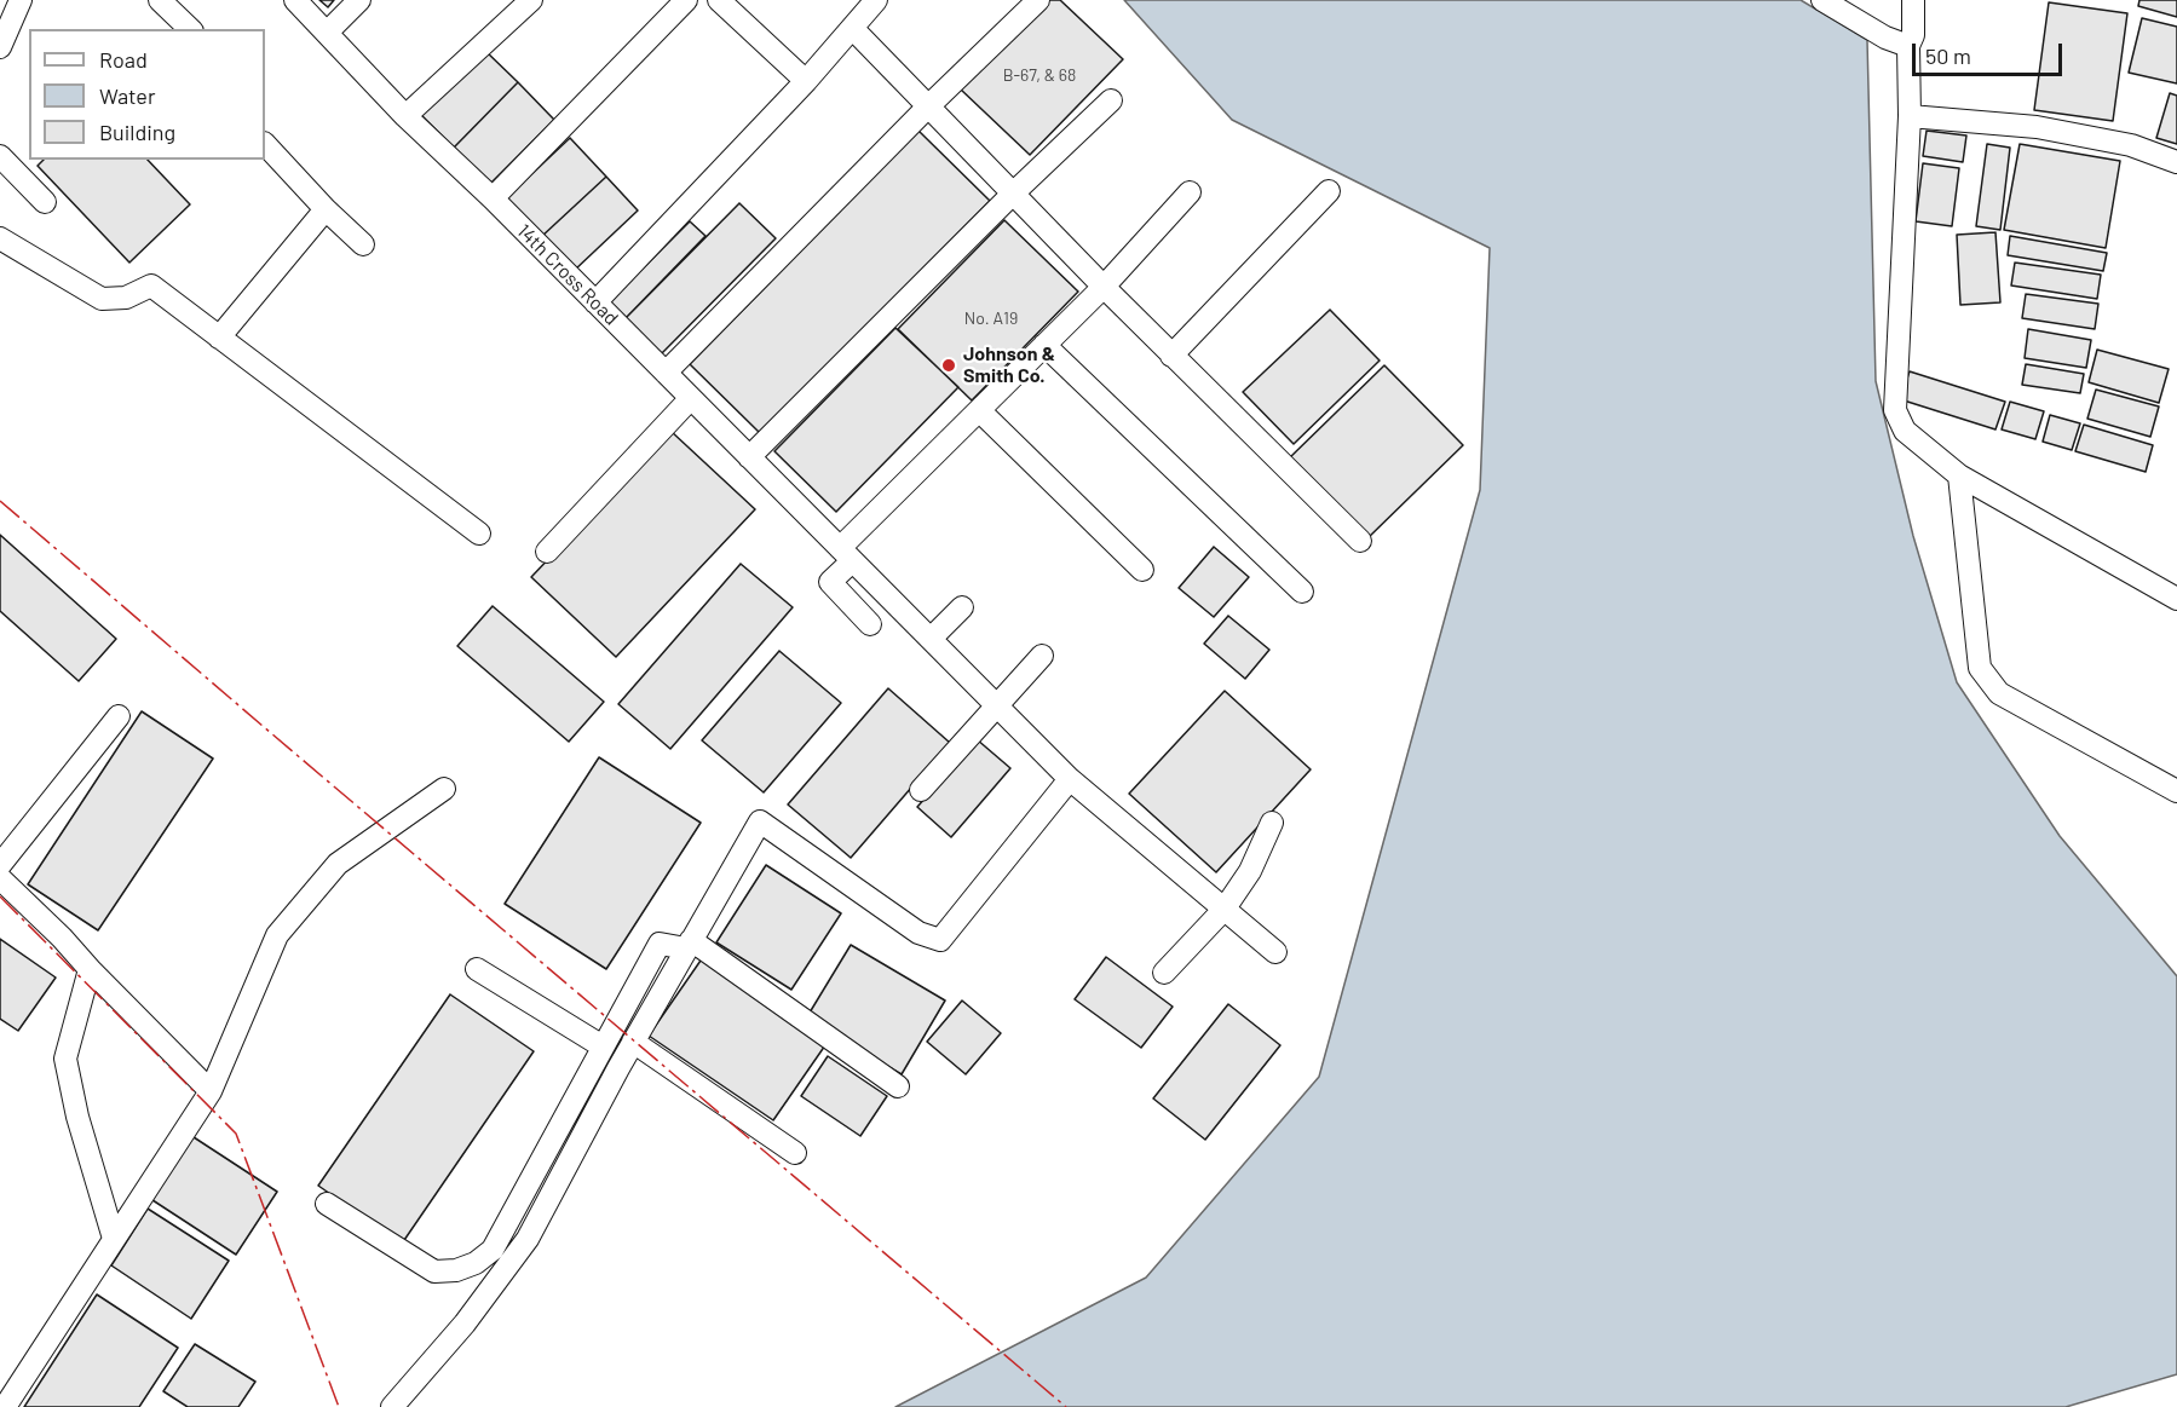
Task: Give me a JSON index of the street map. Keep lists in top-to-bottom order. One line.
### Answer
{"streets":{"street":["14th Cross Road"]},"places":["Johnson & Smith Co."],"house_numbers":["B-67, & 68","No. A19"],"legend":["Road","Water","Building"],"scale_bar":"50 m"}
